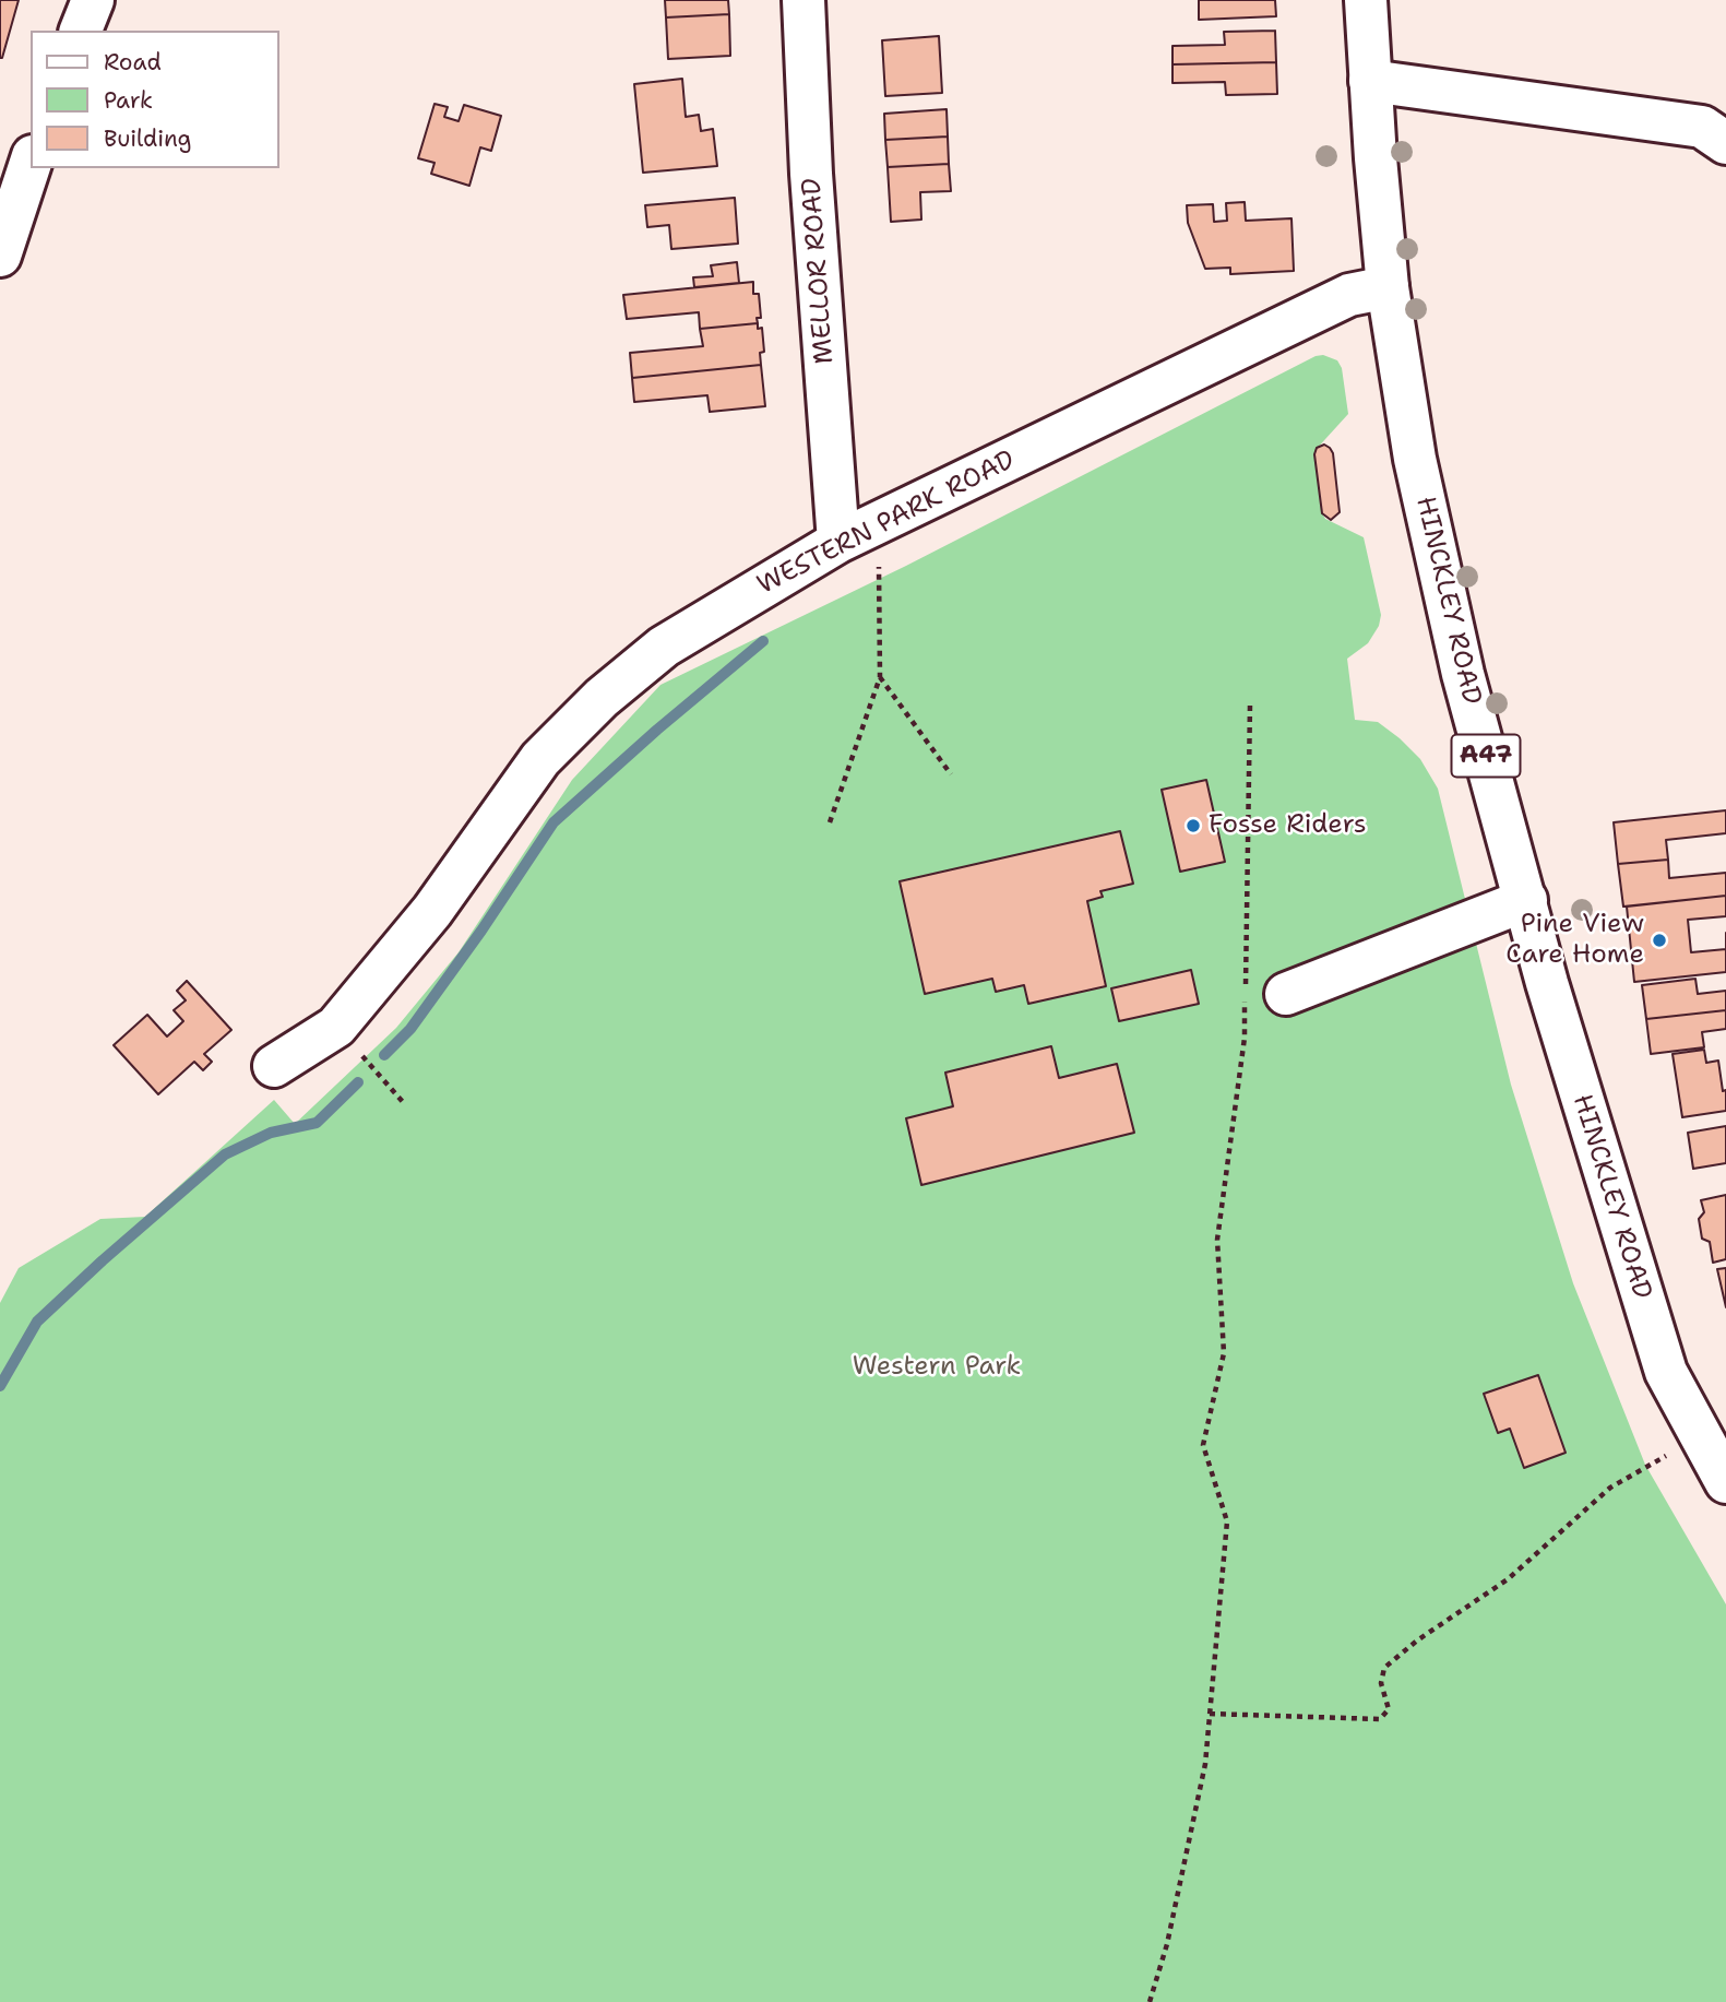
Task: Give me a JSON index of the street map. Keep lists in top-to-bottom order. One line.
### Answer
{"streets":{"street":["MELLOR ROAD","WESTERN PARK ROAD","HINCKLEY ROAD","A47"]},"crossings":[["MELLOR ROAD","WESTERN PARK ROAD"],["WESTERN PARK ROAD","HINCKLEY ROAD"]],"parks":["Western Park"],"places":["Fosse Riders","Pine View Care Home"],"legend":["Road","Park","Building"]}
